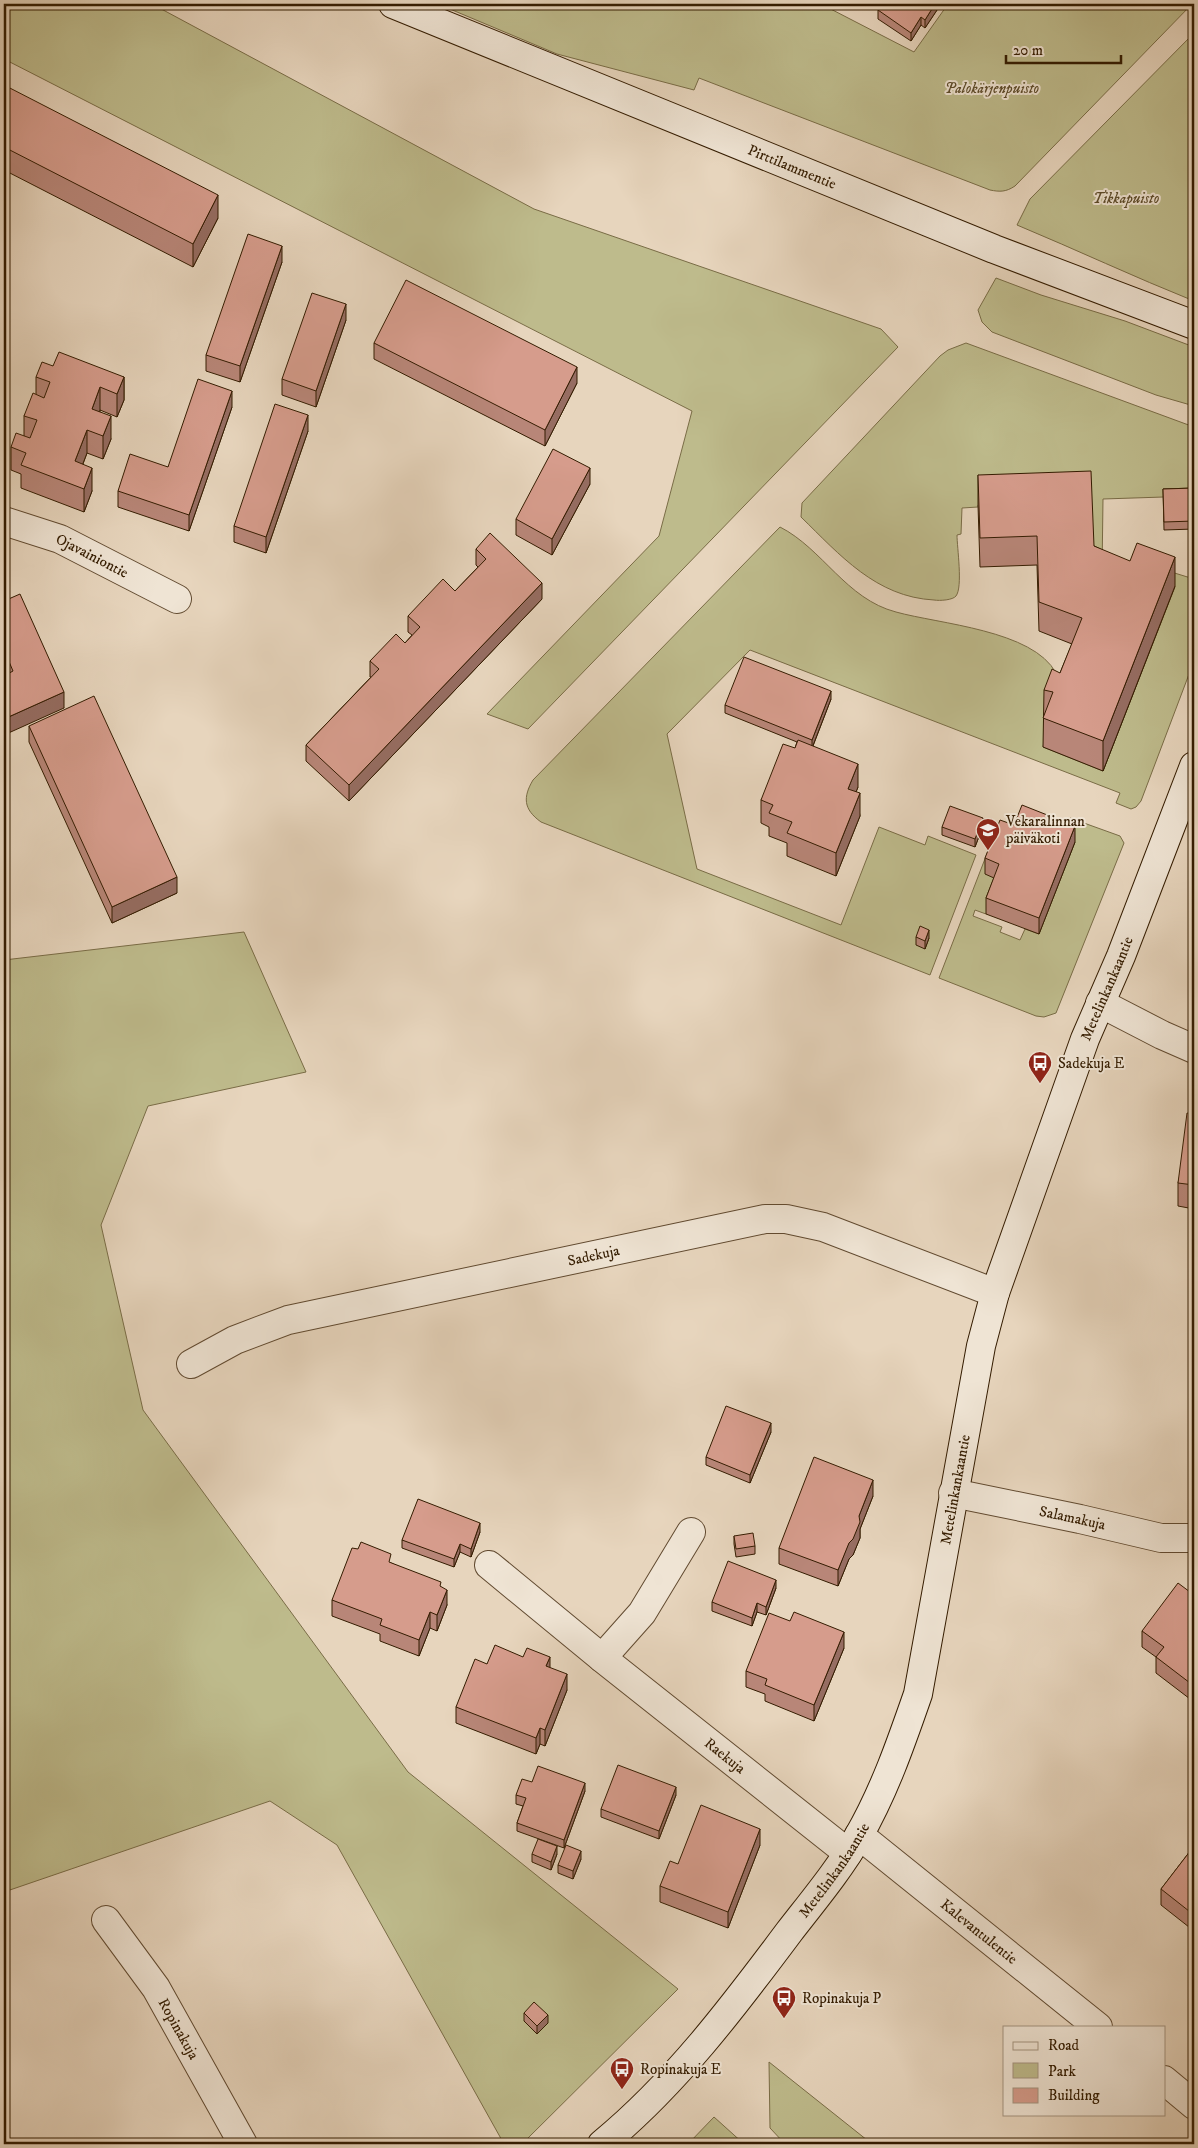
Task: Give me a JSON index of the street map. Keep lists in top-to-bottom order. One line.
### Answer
{"streets":{"street":["Pirttilammentie","Ojavainiontie","Metelinkankaantie","Sadekuja","Salamakuja","Raekuja","Kalevantulentie","Ropinakuja"]},"crossings":[["Metelinkankaantie","Sadekuja"],["Metelinkankaantie","Salamakuja"],["Metelinkankaantie","Raekuja"],["Metelinkankaantie","Kalevantulentie"],["Raekuja","Kalevantulentie"]],"parks":["Palokärjenpuisto","Tikkapuisto"],"places":{"school or university":["Vekaralinnan päiväkoti"],"bus stop":["Sadekuja E","Ropinakuja P","Ropinakuja E"]},"legend":["Road","Park","Building"],"scale_bar":"20 m"}
